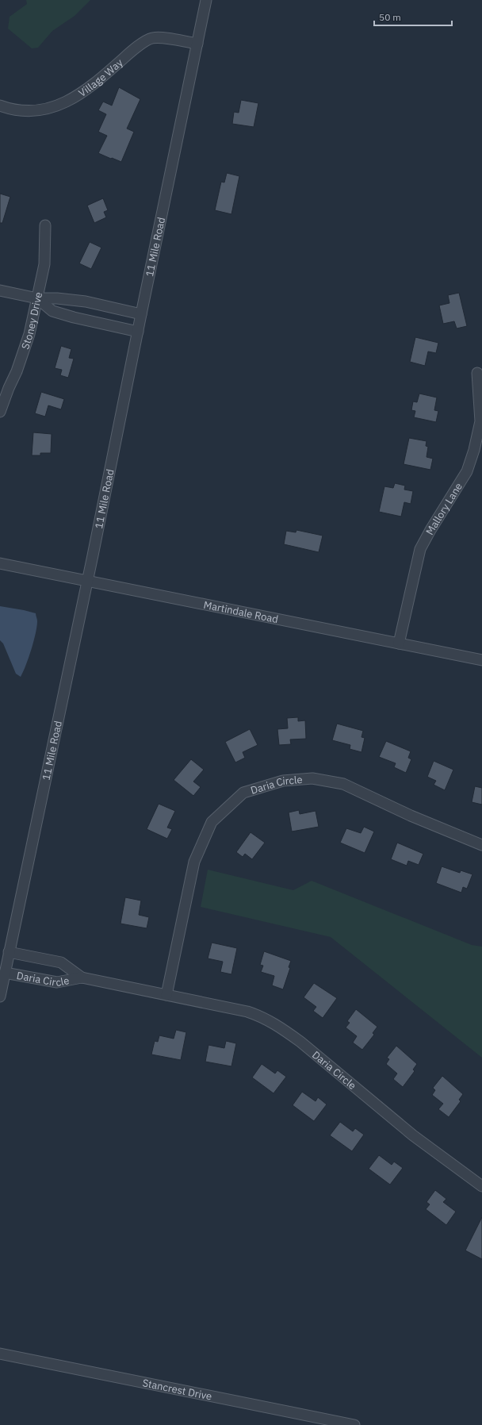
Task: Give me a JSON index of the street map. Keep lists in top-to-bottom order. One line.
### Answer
{"streets":{"street":["Village Way","11 Mile Road","Stoney Drive","Mallory Lane","Martindale Road","Daria Circle","Stancrest Drive"]},"crossings":[["Village Way","11 Mile Road"],["11 Mile Road","Martindale Road"],["11 Mile Road","Daria Circle"],["Mallory Lane","Martindale Road"]],"scale_bar":"50 m"}
